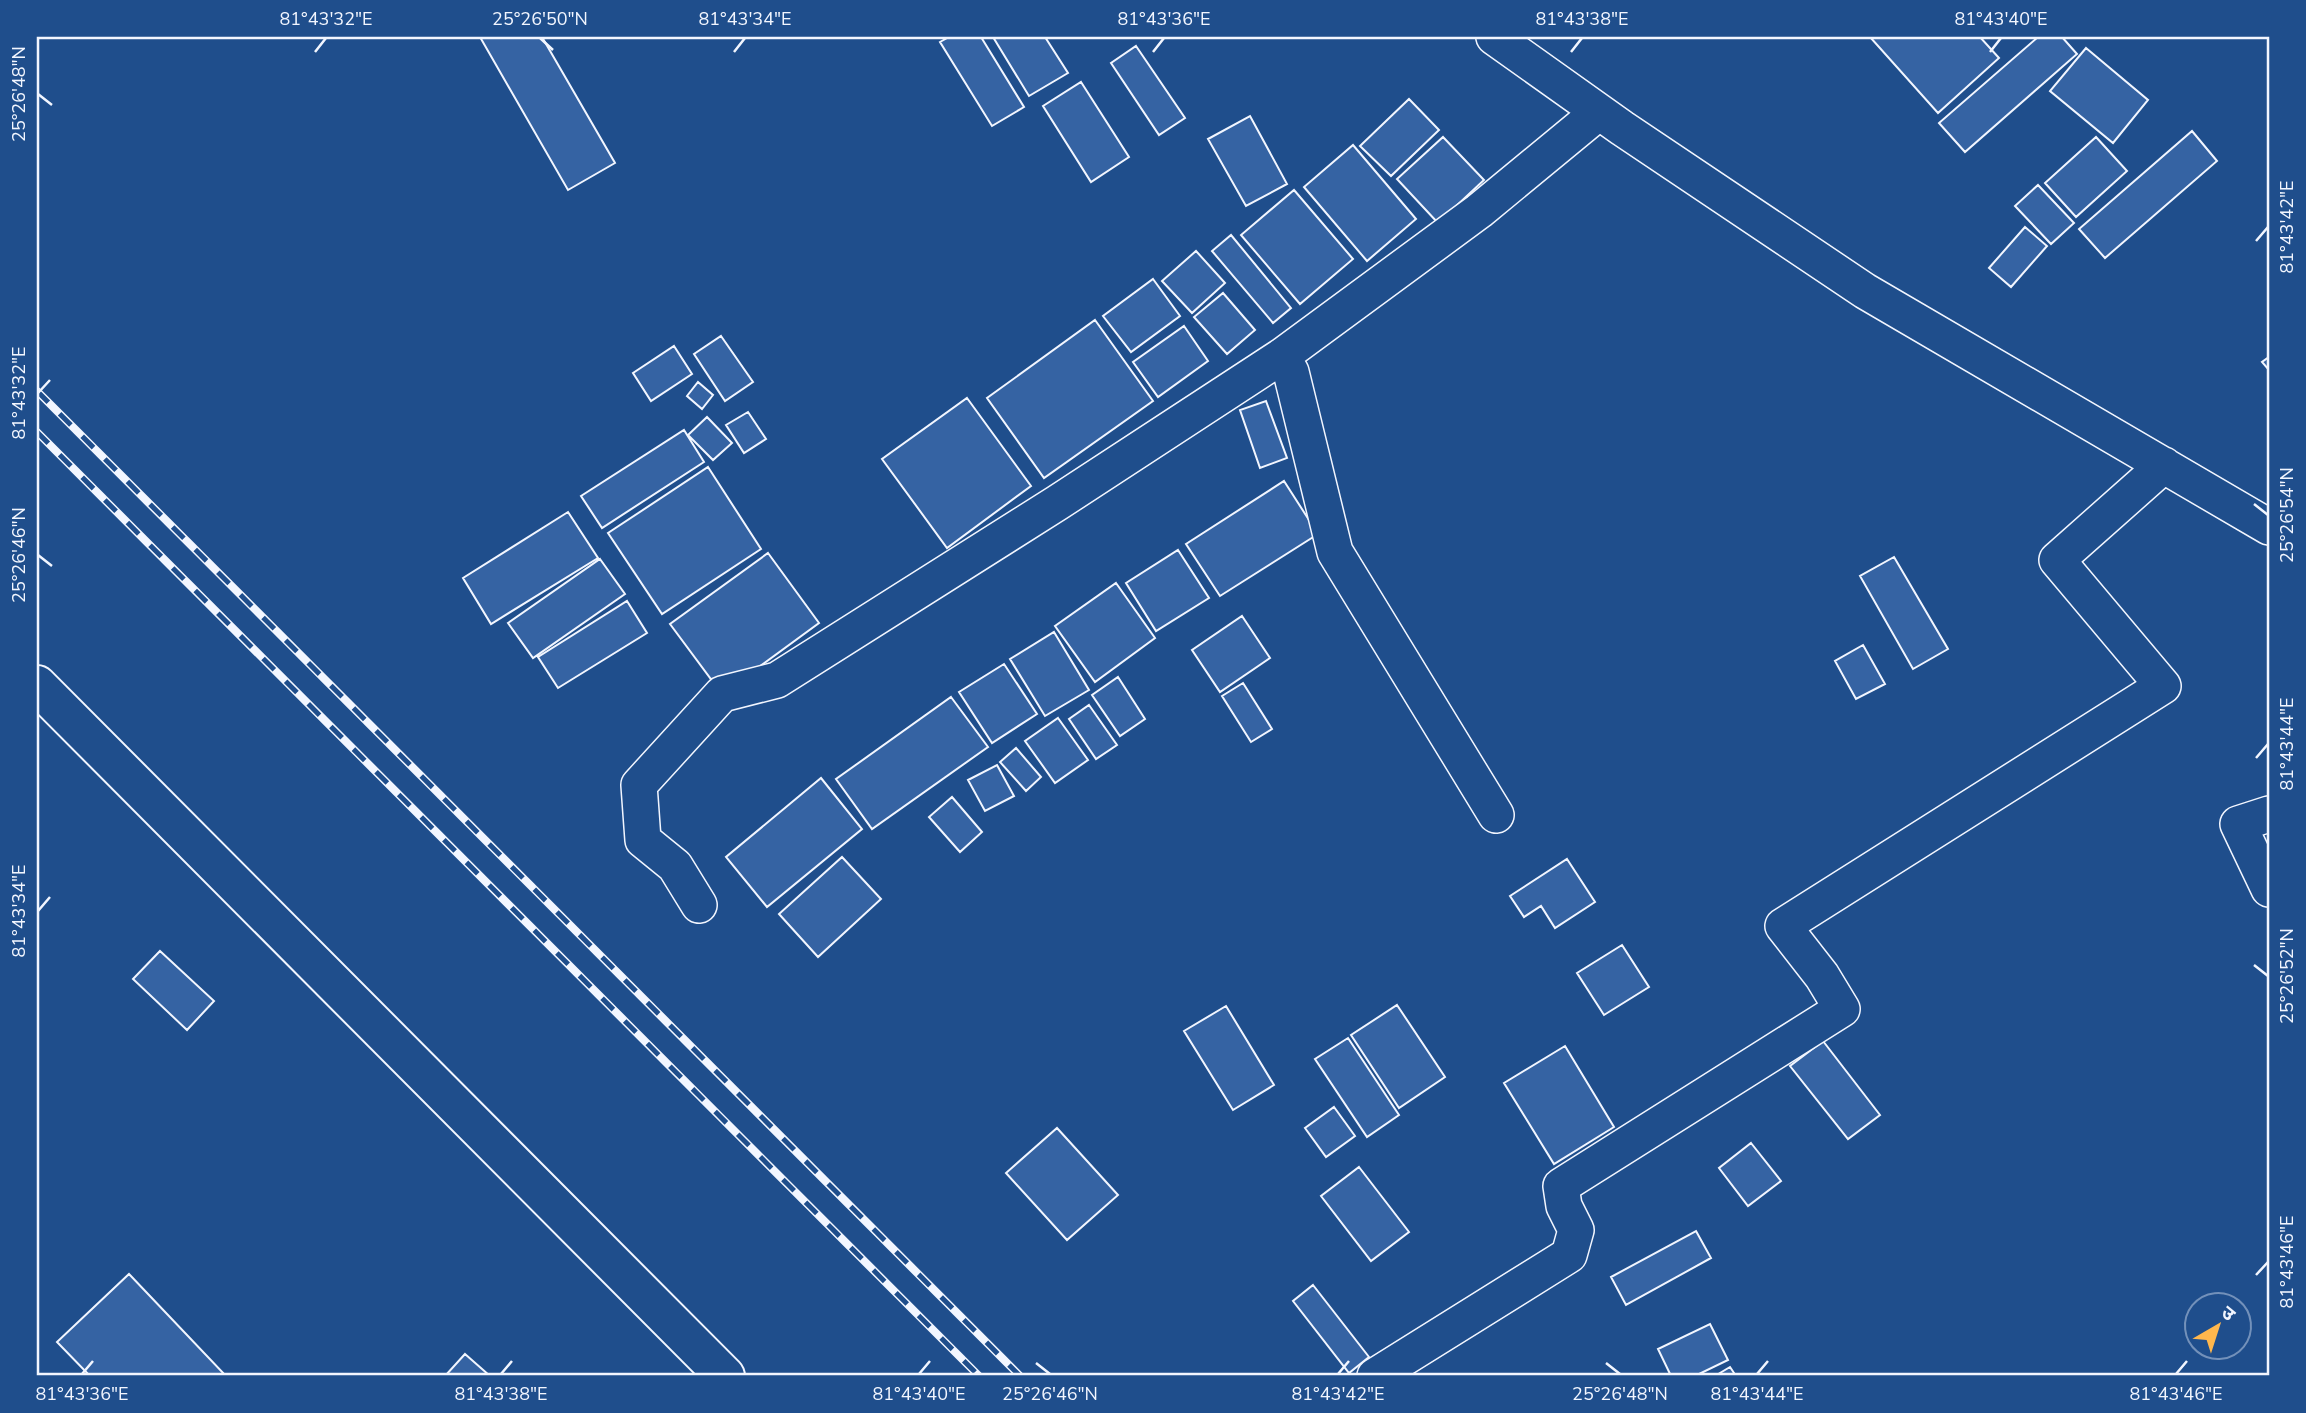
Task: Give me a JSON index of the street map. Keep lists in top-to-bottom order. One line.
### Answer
{"north":"top right","coordinates":["81°43'32\"E","25°26'50\"N","81°43'34\"E","81°43'36\"E","81°43'38\"E","81°43'40\"E","25°26'48\"N","81°43'42\"E","25°26'54\"N","25°26'46\"N","81°43'44\"E","25°26'52\"N","81°43'46\"E"]}
